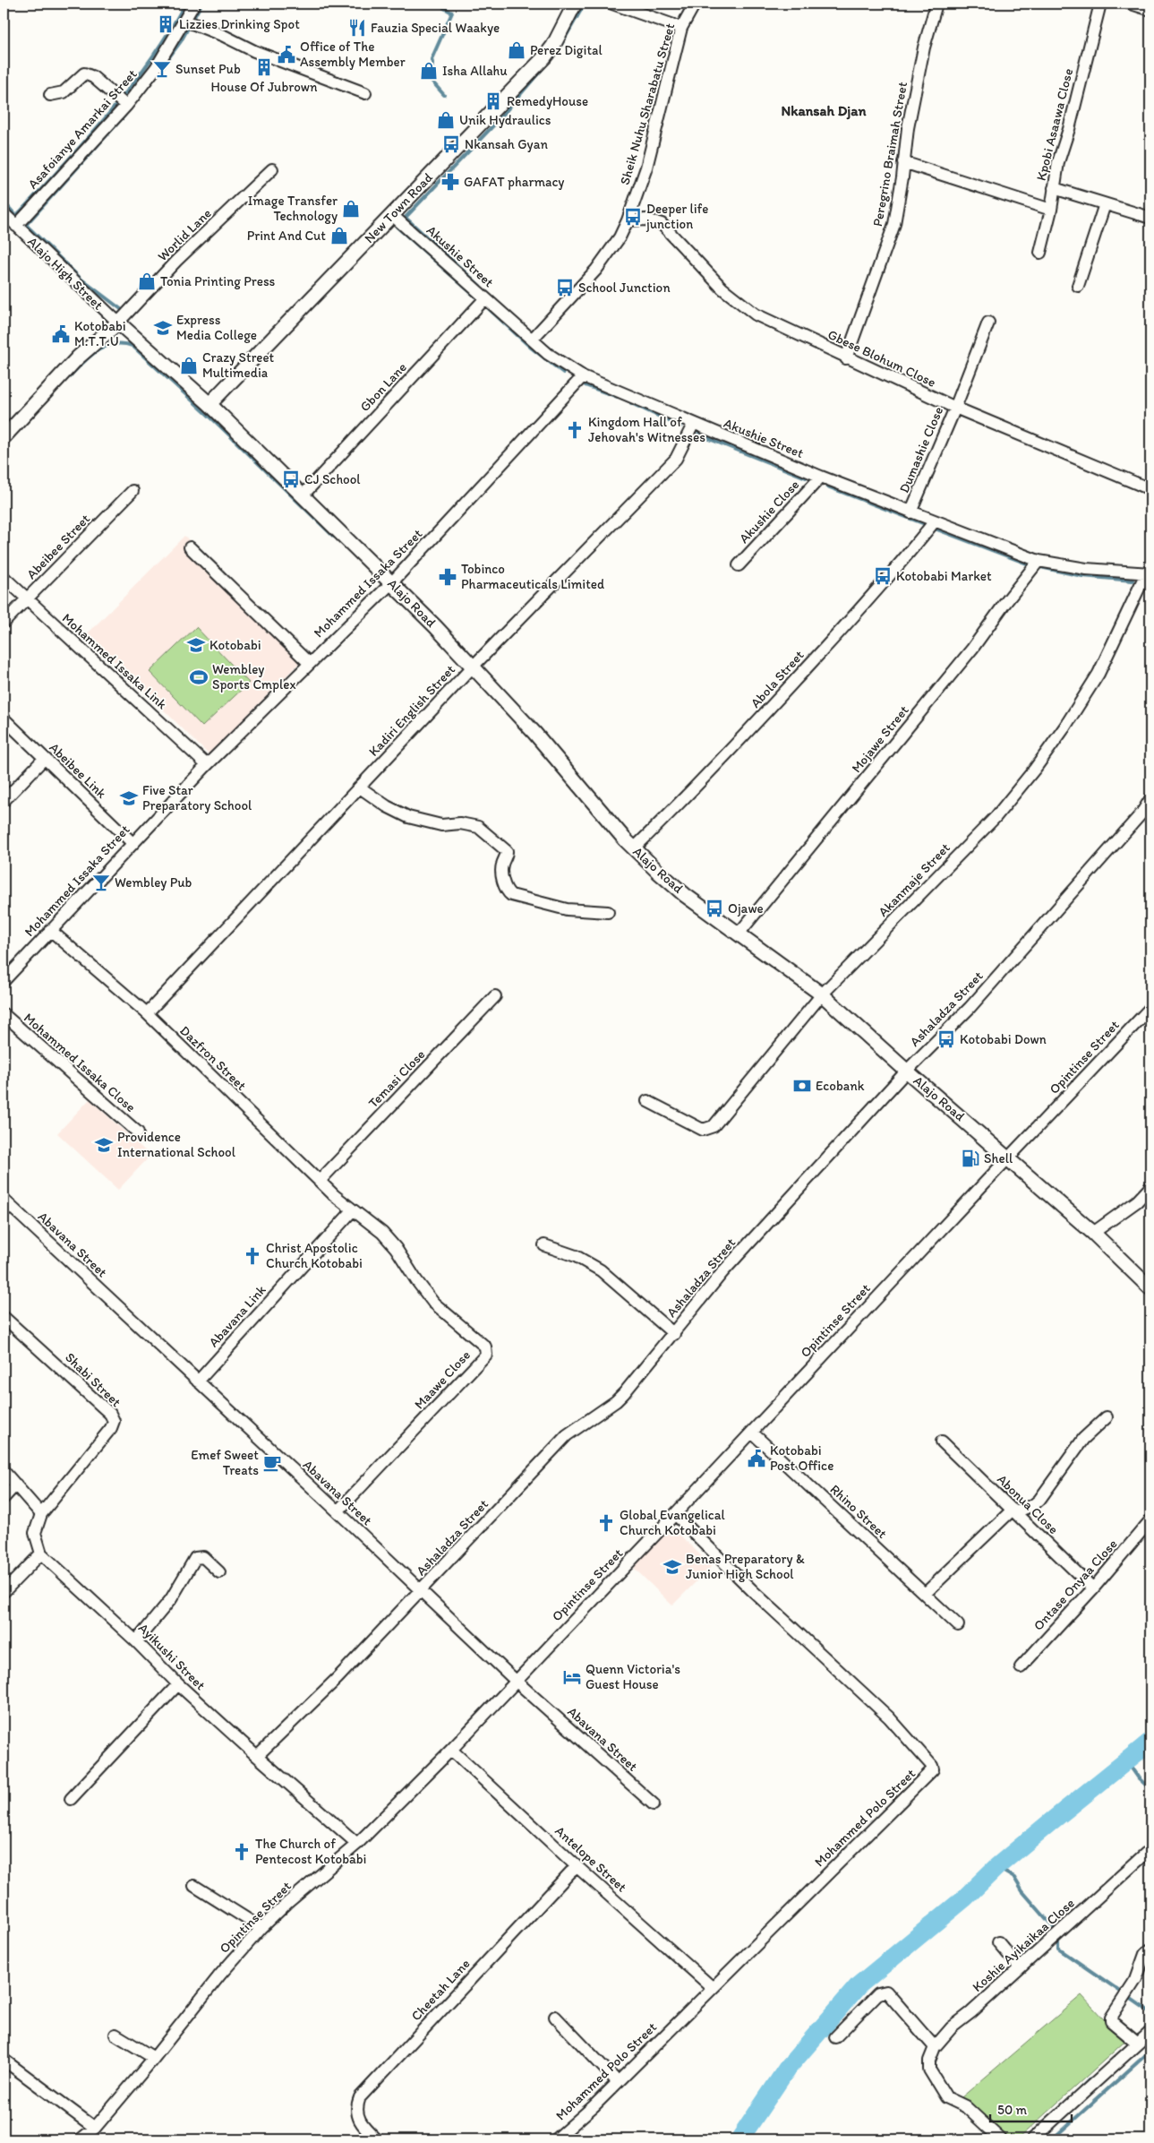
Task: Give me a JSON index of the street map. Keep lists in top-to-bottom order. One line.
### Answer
{"streets":{"street":["Sheik Nuhu Sharabatu Street","Kpobi Asaawa Close","Asafoianye Amarkai Street","Peregrino Braimah Street","New Town Road","Worlid Lane","Akushie Street","Alajo High Street","Gbese Blohum Close","Gbon Lane","Dumashie Close","Akushie Close","Abeibee Street","Mohammed Issaka Street","Alajo Road","Mohammed Issaka Link","Abola Street","Kadiri English Street","Mojawe Street","Abeibee Link","Akanmaje Street","Ashaladza Street","Opintinse Street","Dazfron Street","Mohammed Issaka Close","Temasi Close","Abavana Street","Abavana Link","Shabi Street","Maawe Close","Abonua Close","Rhino Street","Ontase Onyaa Close","Ayikushi Street","Mohammed Polo Street","Antelope Street","Koshie Ayikaikaa Close","Cheetah Lane"]},"crossings":[["Sheik Nuhu Sharabatu Street","Akushie Street"],["Sheik Nuhu Sharabatu Street","Gbese Blohum Close"],["Asafoianye Amarkai Street","Alajo High Street"],["Peregrino Braimah Street","Gbese Blohum Close"],["New Town Road","Akushie Street"],["New Town Road","Alajo High Street"],["New Town Road","Alajo Road"],["Worlid Lane","Alajo High Street"],["Akushie Street","Gbon Lane"],["Akushie Street","Dumashie Close"],["Akushie Street","Akushie Close"],["Akushie Street","Mohammed Issaka Street"],["Akushie Street","Abola Street"],["Akushie Street","Kadiri English Street"],["Akushie Street","Mojawe Street"],["Akushie Street","Akanmaje Street"],["Alajo High Street","Alajo Road"],["Gbese Blohum Close","Dumashie Close"],["Gbon Lane","Alajo Road"],["Abeibee Street","Mohammed Issaka Link"],["Mohammed Issaka Street","Alajo Road"],["Mohammed Issaka Street","Mohammed Issaka Link"],["Mohammed Issaka Street","Abeibee Link"],["Mohammed Issaka Street","Dazfron Street"],["Alajo Road","Abola Street"],["Alajo Road","Kadiri English Street"],["Alajo Road","Mojawe Street"],["Alajo Road","Akanmaje Street"],["Alajo Road","Ashaladza Street"],["Alajo Road","Opintinse Street"],["Kadiri English Street","Dazfron Street"],["Ashaladza Street","Abavana Street"],["Ashaladza Street","Ayikushi Street"],["Opintinse Street","Abavana Street"],["Opintinse Street","Rhino Street"],["Opintinse Street","Ayikushi Street"],["Opintinse Street","Mohammed Polo Street"],["Opintinse Street","Antelope Street"],["Dazfron Street","Temasi Close"],["Dazfron Street","Abavana Link"],["Dazfron Street","Maawe Close"],["Abavana Street","Abavana Link"],["Abavana Street","Maawe Close"],["Abavana Link","Maawe Close"],["Abonua Close","Ontase Onyaa Close"],["Mohammed Polo Street","Antelope Street"],["Antelope Street","Cheetah Lane"]],"districts":["Nkansah Djan"],"places":{"building":["Lizzies Drinking Spot","House Of Jubrown","RemedyHouse"],"restaurant":["Fauzia Special Waakye"],"shop":["Perez Digital","Isha Allahu","Unik Hydraulics","Image Transfer Technology","Print And Cut","Tonia Printing Press","Crazy Street Multimedia"],"public building":["Office of The Assembly Member","Kotobabi M.T.T.U","Kotobabi Post Office"],"bar":["Sunset Pub","Wembley Pub"],"bus stop":["Nkansah Gyan","Deeper life junction","School Junction","CJ School","Kotobabi Market","Ojawe","Kotobabi Down"],"pharmacy":["GAFAT pharmacy","Tobinco Pharmaceuticals Limited"],"school or university":["Express Media College","Kotobabi","Five Star Preparatory School","Providence International School","Benas Preparatory & Junior High School"],"church":["Kingdom Hall of Jehovah's Witnesses","Christ Apostolic Church Kotobabi","Global Evangelical Church Kotobabi","The Church of Pentecost Kotobabi"],"sports":["Wembley Sports Cmplex"],"bank":["Ecobank"],"fuel station":["Shell"],"cafe":["Emef Sweet Treats"],"hotel":["Quenn Victoria's Guest House"]},"scale_bar":"50 m"}
